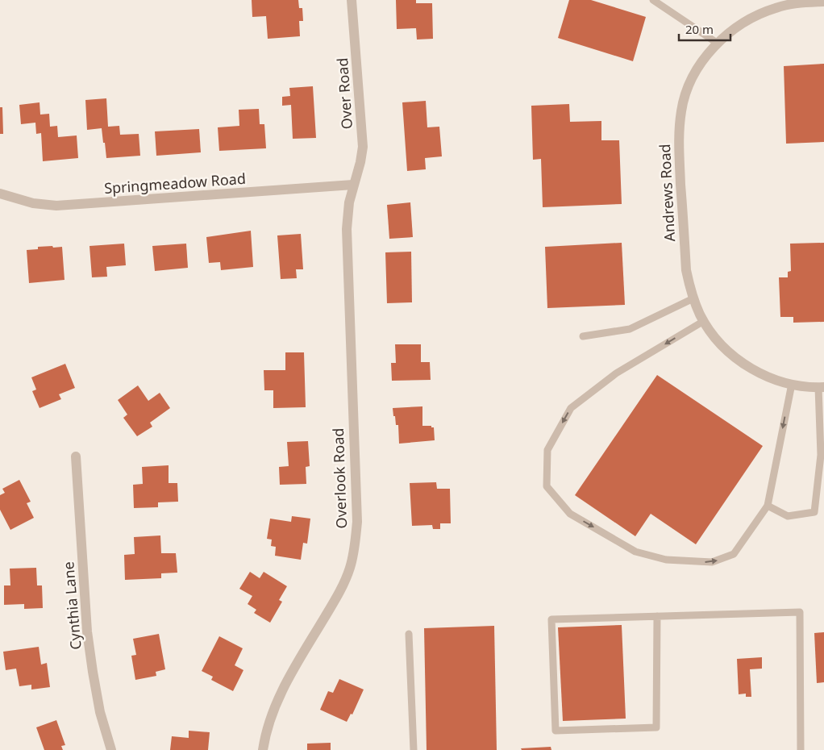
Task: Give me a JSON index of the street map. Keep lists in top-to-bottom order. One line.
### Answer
{"streets":{"street":["Over Road","Springmeadow Road","Andrews Road","Overlook Road","Cynthia Lane"]},"crossings":[["Over Road","Springmeadow Road"],["Over Road","Overlook Road"],["Springmeadow Road","Overlook Road"]],"scale_bar":"20 m"}
